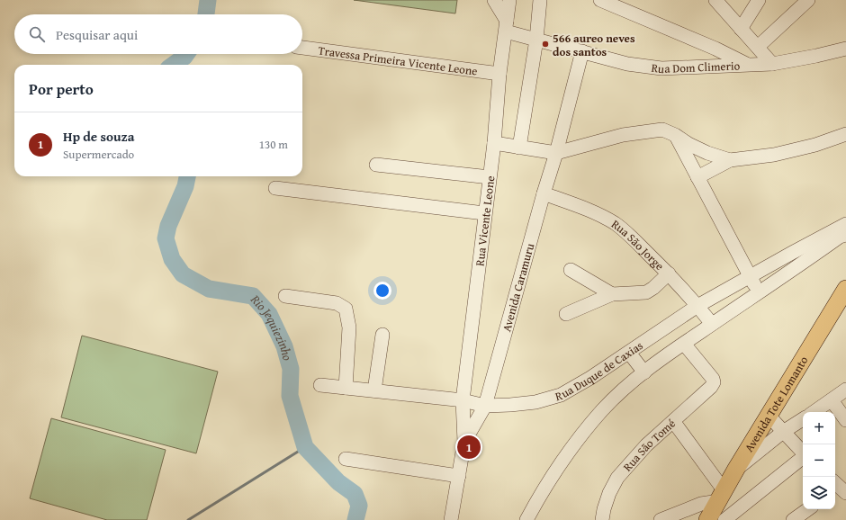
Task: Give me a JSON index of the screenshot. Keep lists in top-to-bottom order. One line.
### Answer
{"streets":{"main road":["Avenida Tote Lomanto"],"street":["Travessa Primeira Vicente Leone","Rua Dom Climerio","Rua Vicente Leone","Rua São Jorge","Avenida Caramuru","Rua Duque de Caxias","Rua São Tomé"]},"crossings":[["Travessa Primeira Vicente Leone","Rua Vicente Leone"],["Rua Dom Climerio","Rua Vicente Leone"],["Rua Dom Climerio","Avenida Caramuru"],["Rua Vicente Leone","Avenida Caramuru"],["Rua Vicente Leone","Rua Duque de Caxias"],["Rua São Jorge","Avenida Caramuru"],["Rua São Jorge","Rua Duque de Caxias"],["Avenida Caramuru","Rua Duque de Caxias"],["Rua Duque de Caxias","Rua São Tomé"]],"water":["Rio Jequiezinho"],"places":["566 aureo neves dos santos"],"page":{"search":"Pesquisar aqui","heading":"Por perto","list":[{"mark":"1","name":"Hp de souza","note":"Supermercado","value":"130 m"}],"map_buttons":["+","−"],"pins":"1"}}
